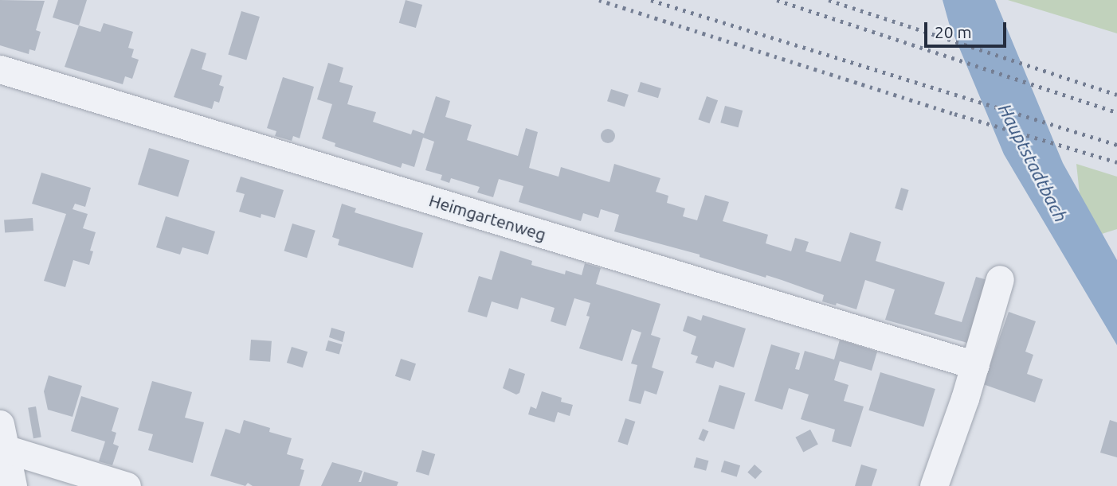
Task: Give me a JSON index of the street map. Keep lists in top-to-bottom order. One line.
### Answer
{"streets":{"street":["Heimgartenweg"]},"water":["Hauptstadtbach"],"scale_bar":"20 m"}
